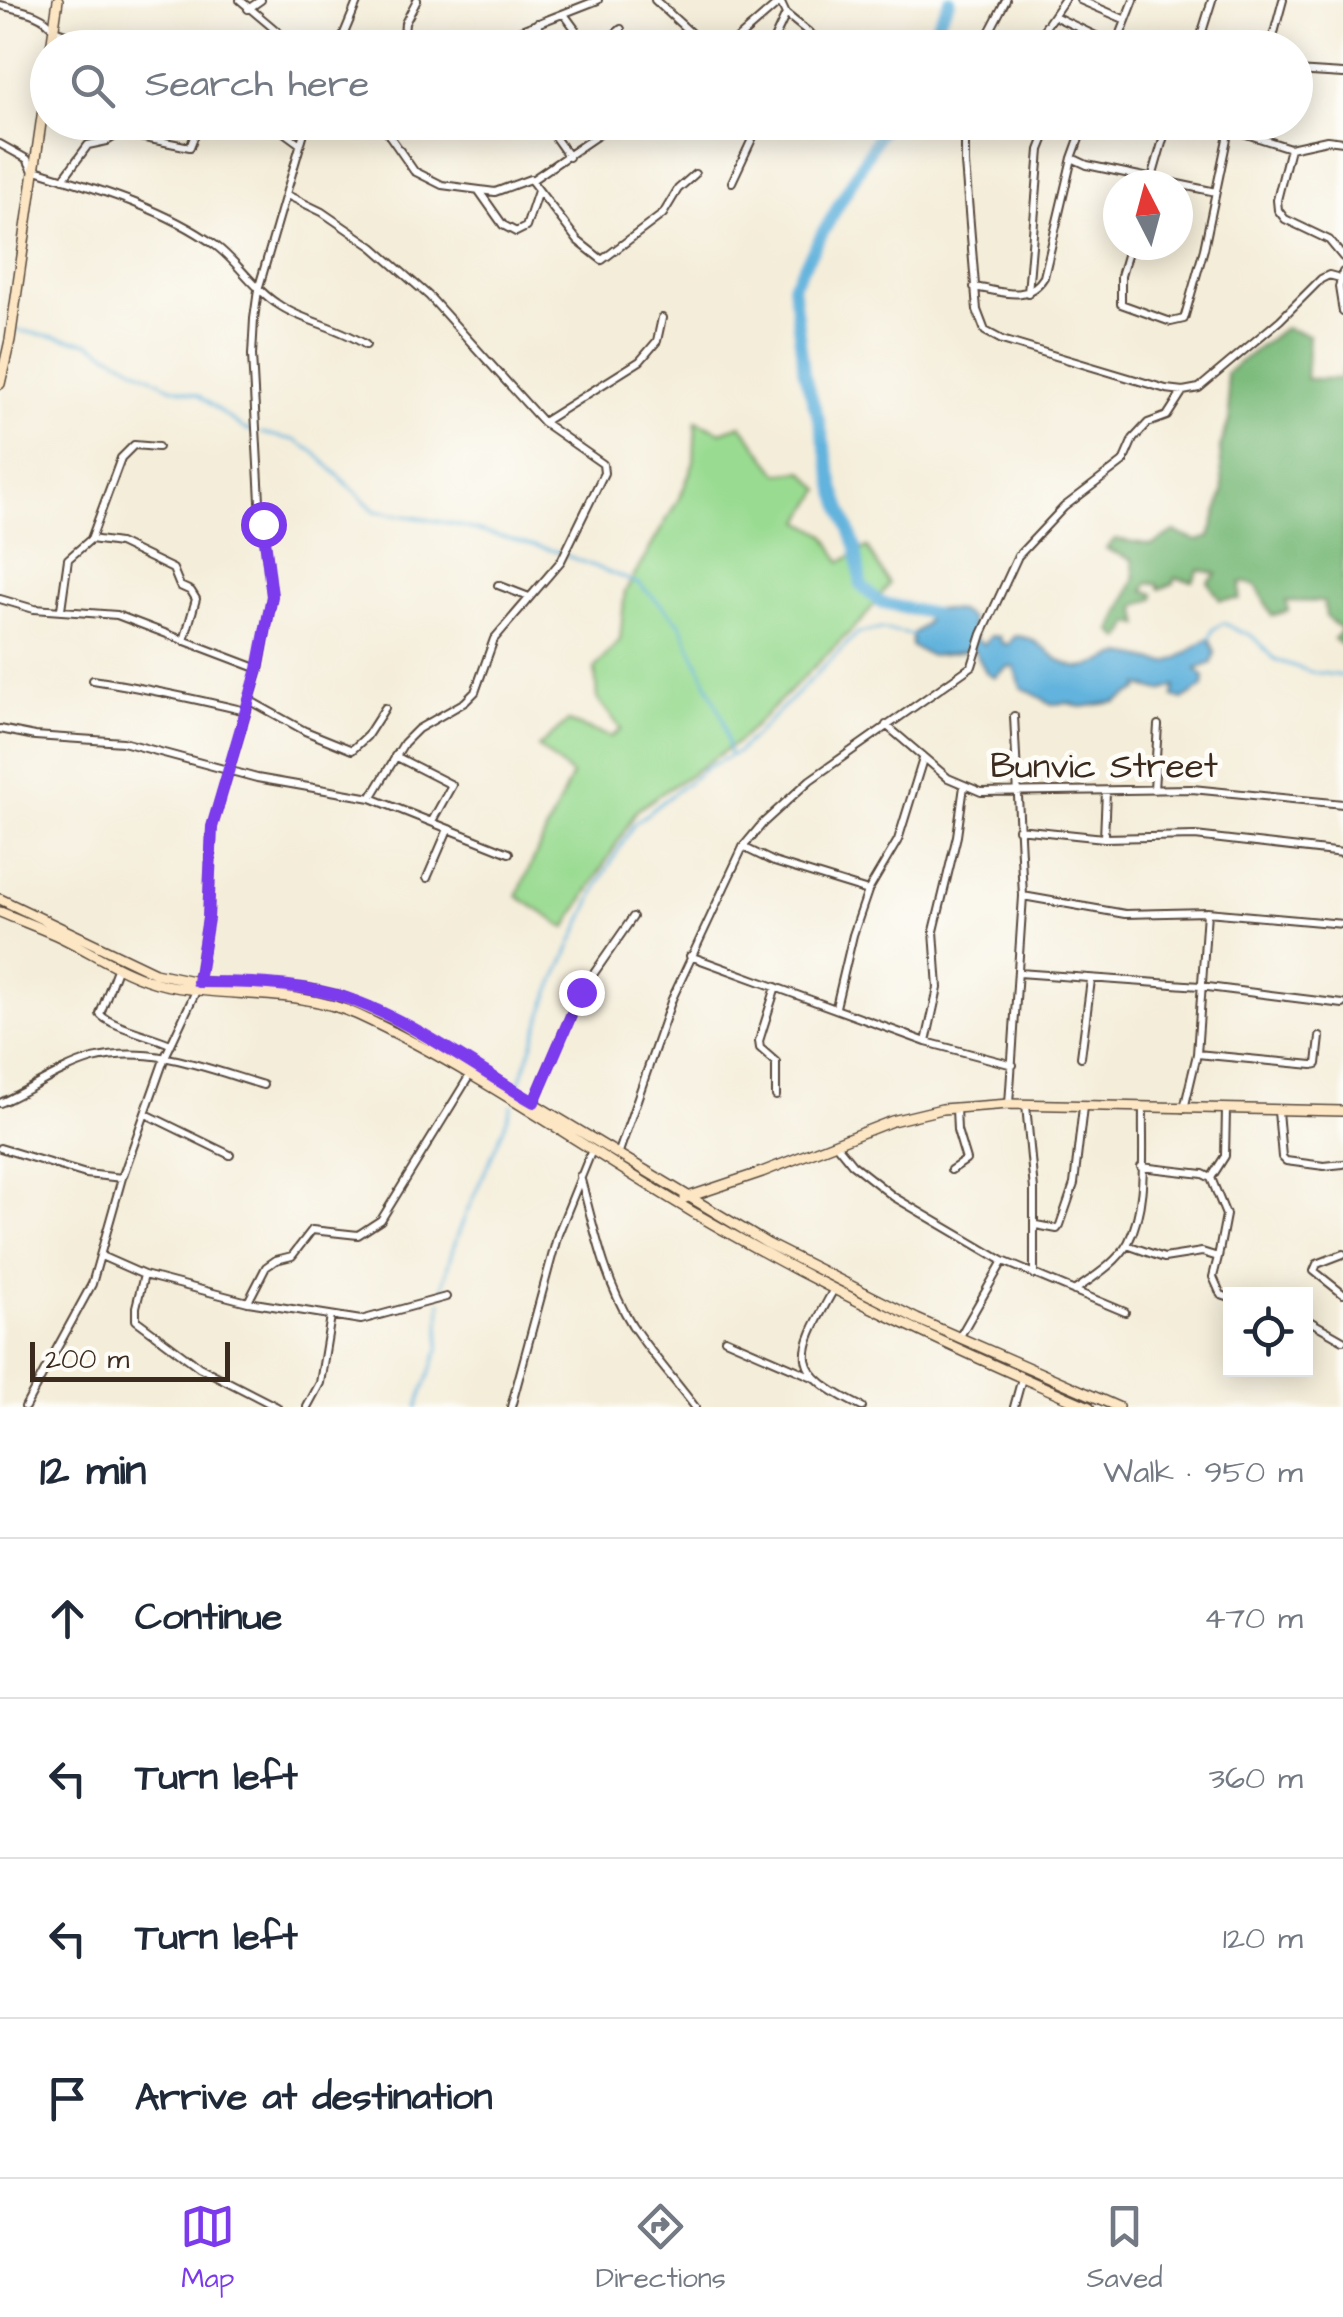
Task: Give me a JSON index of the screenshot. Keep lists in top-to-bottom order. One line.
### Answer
{"streets":{"street":["Bunvic Street"]},"scale_bar":"200 m","north":"top","page":{"search":"Search here","scale":"200 m","heading":["12 min","Walk · 950 m"],"list":[["Continue","470 m"],["Turn left","360 m"],["Turn left","120 m"],"Arrive at destination"],"nav":["Map","Directions","Saved"]}}
